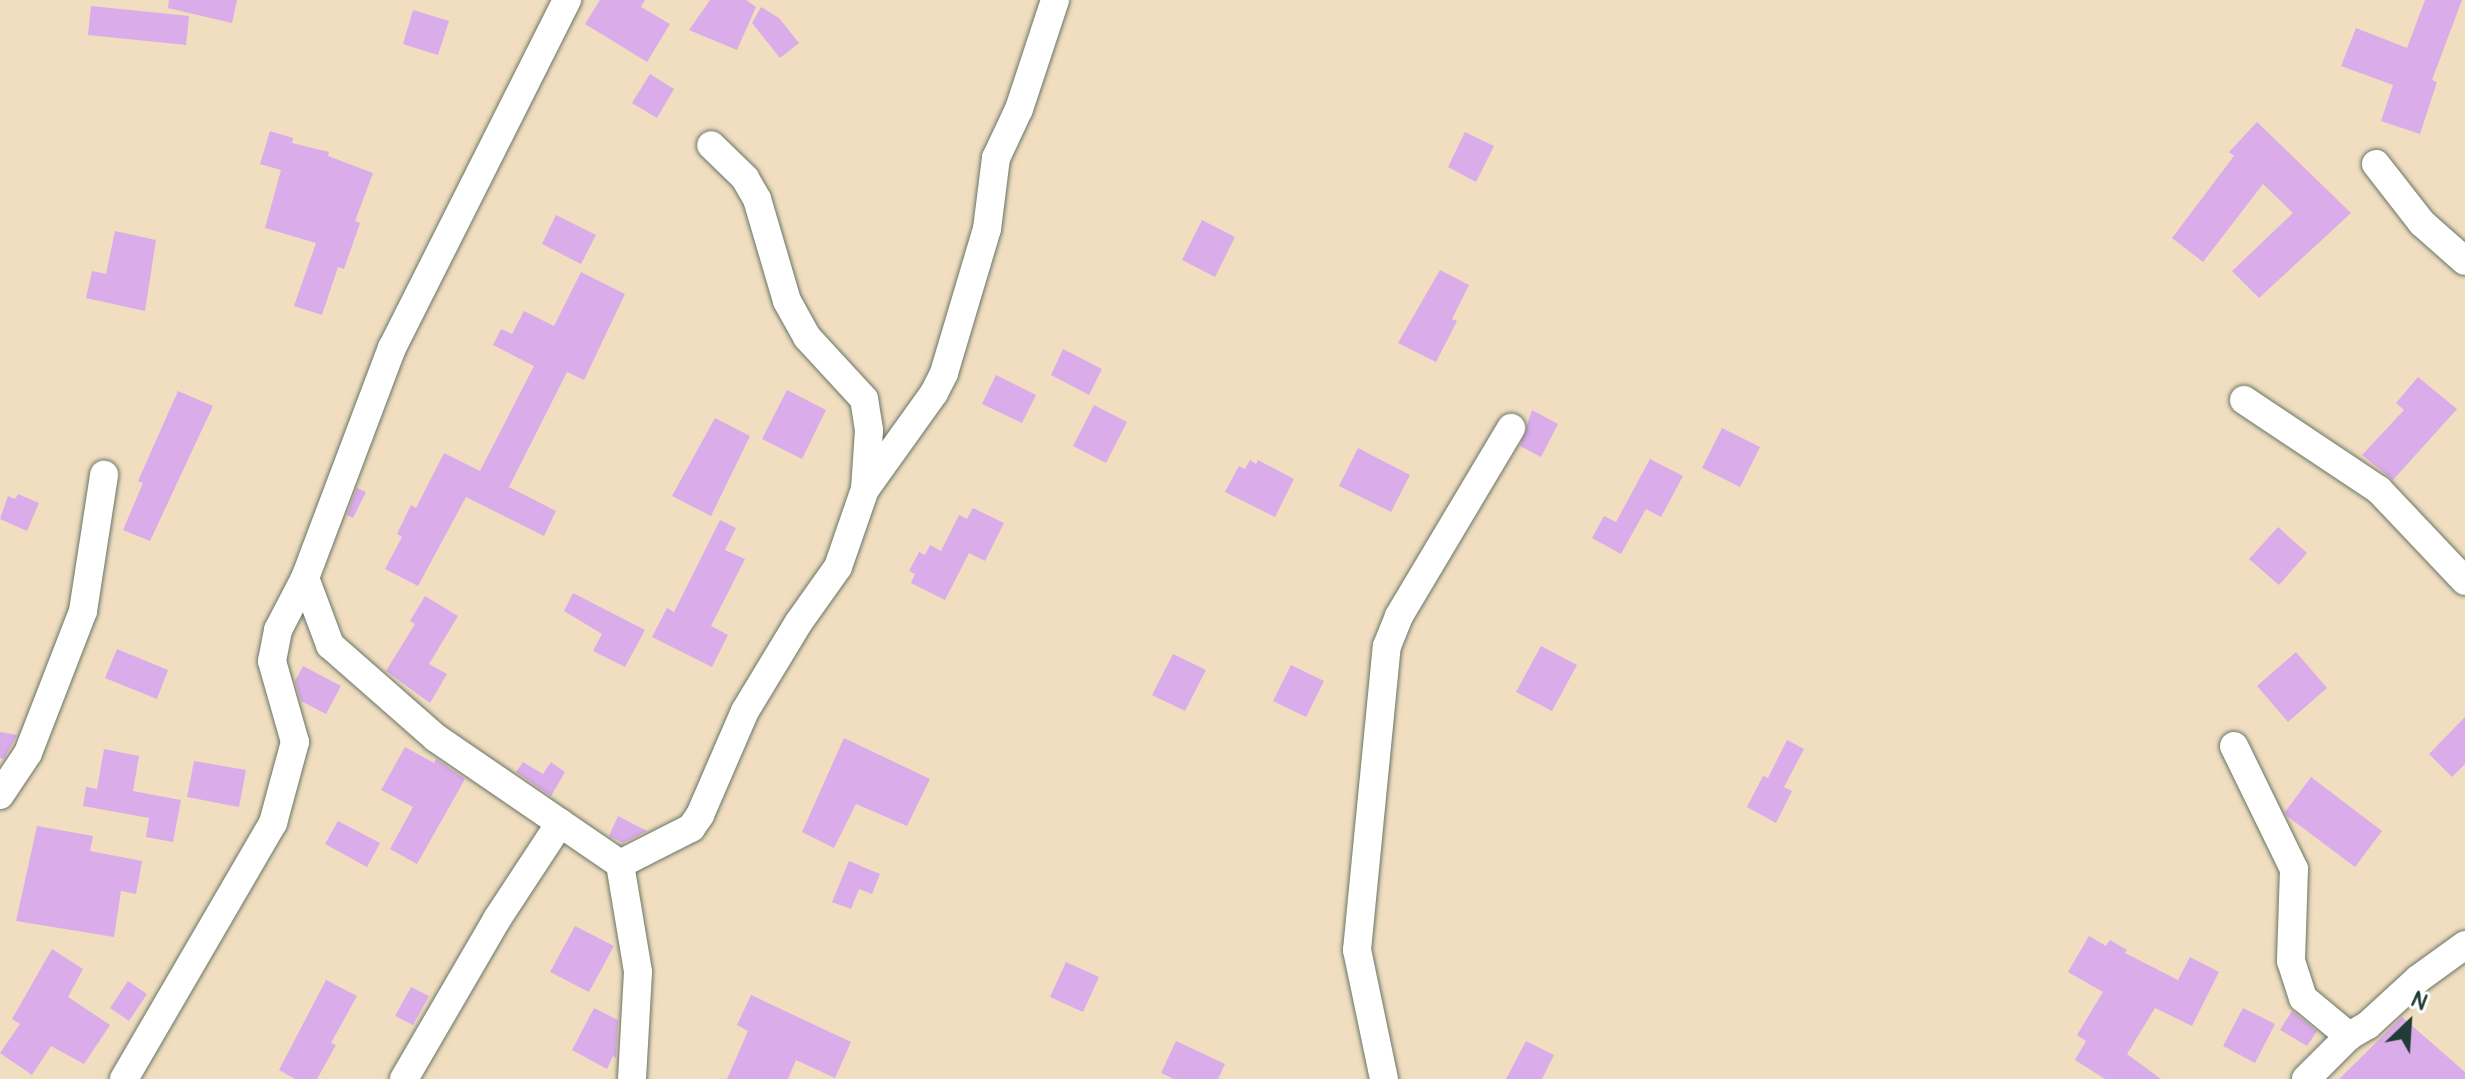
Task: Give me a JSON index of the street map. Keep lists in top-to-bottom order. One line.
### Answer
{"north":"top right"}
